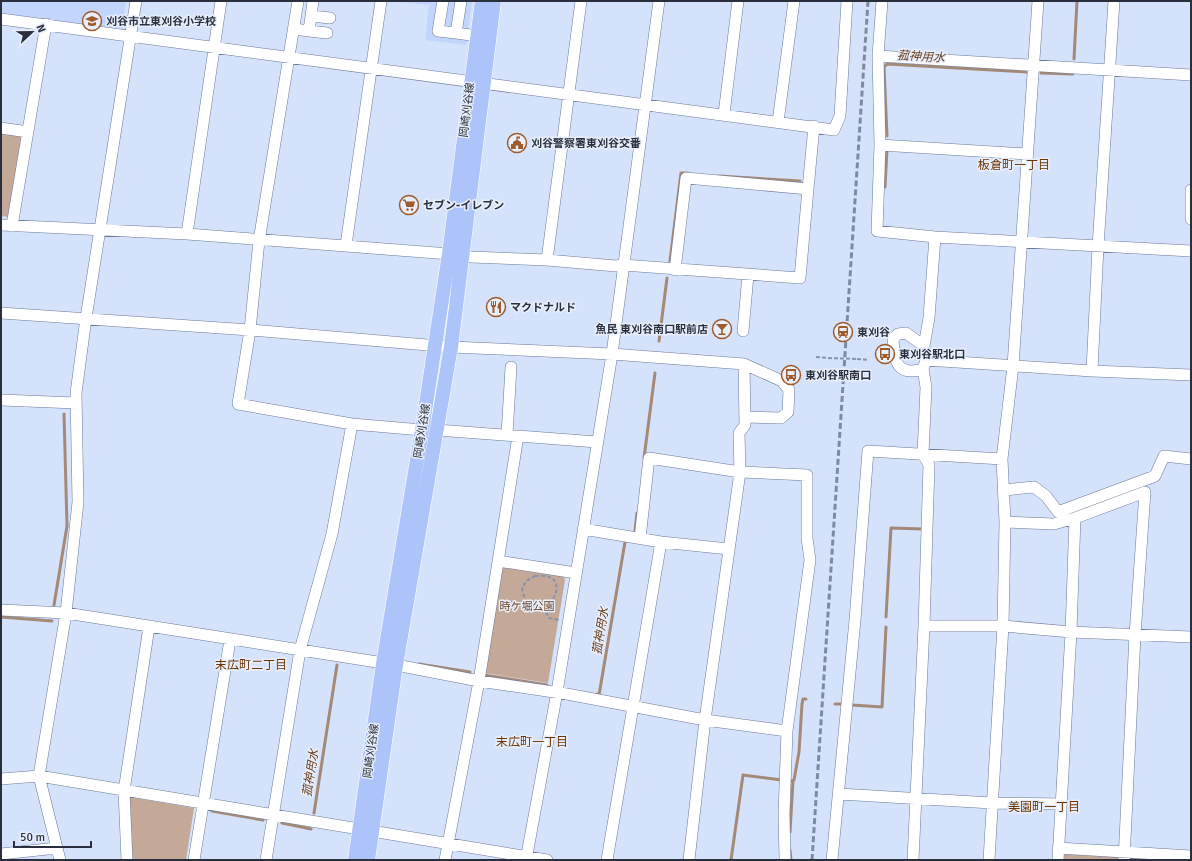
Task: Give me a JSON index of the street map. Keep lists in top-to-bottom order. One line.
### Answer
{"streets":{"main road":["岡崎刈谷線"]},"districts":["板倉町一丁目","末広町二丁目","末広町一丁目","美園町一丁目"],"water":["菰神用水"],"parks":["時ケ堀公園"],"places":{"school or university":["刈谷市立東刈谷小学校"],"public building":["刈谷警察署東刈谷交番"],"supermarket":["セブン-イレブン"],"restaurant":["マクドナルド"],"bar":["魚民 東刈谷南口駅前店"],"station":["東刈谷"],"bus stop":["東刈谷駅北口","東刈谷駅南口"]},"scale_bar":"50 m","north":"right"}
